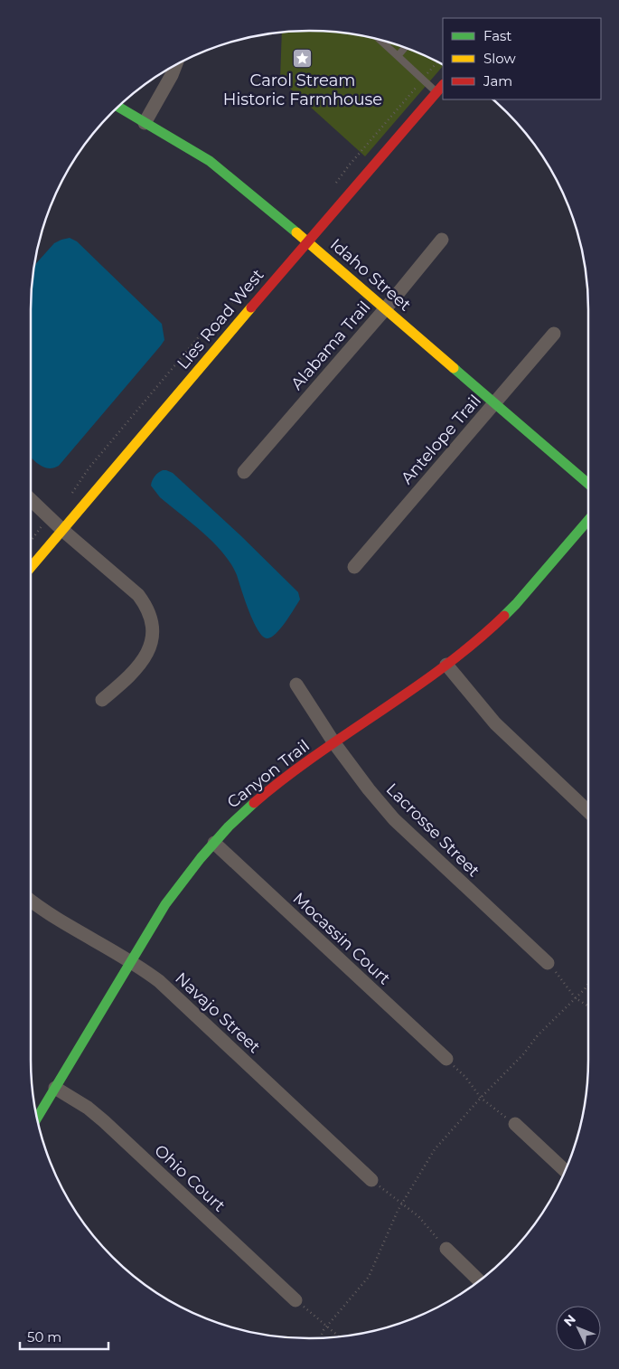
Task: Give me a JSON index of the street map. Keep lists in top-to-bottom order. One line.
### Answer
{"streets":{"street":["Idaho Street","Lies Road West","Alabama Trail","Antelope Trail","Canyon Trail","Lacrosse Street","Mocassin Court","Navajo Street","Ohio Court"]},"crossings":[["Idaho Street","Lies Road West"],["Idaho Street","Alabama Trail"],["Idaho Street","Antelope Trail"],["Canyon Trail","Lacrosse Street"],["Canyon Trail","Mocassin Court"],["Canyon Trail","Navajo Street"],["Canyon Trail","Ohio Court"]],"places":{"place":["Carol Stream Historic Farmhouse"]},"legend":["Fast","Slow","Jam"],"scale_bar":"50 m","north":"top left"}
